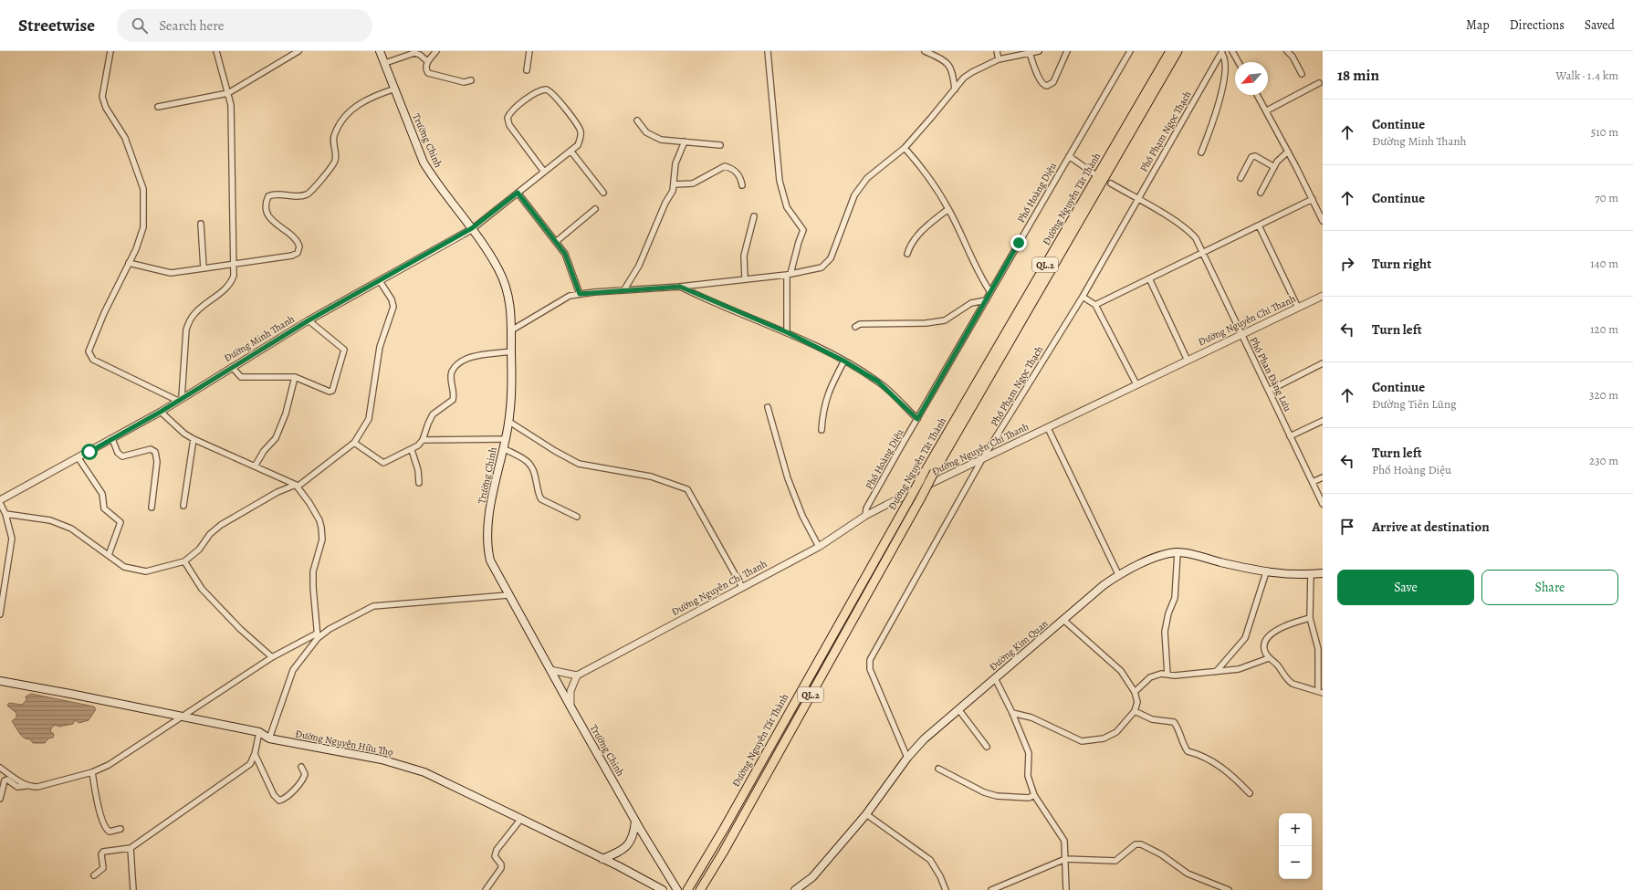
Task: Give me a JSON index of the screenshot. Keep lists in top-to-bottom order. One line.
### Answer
{"streets":{"highway":["Đường Nguyễn Tất Thành","QL.2"],"main road":["Trường Chinh","Đường Kim Quan","Đường Nguyễn Hữu Thọ"],"street":["Phố Phạm Ngọc Thạch","Phố Hoàng Diệu","Đường Nguyễn Chí Thanh","Đường Minh Thanh","Phố Phan Đăng Lưu"]},"crossings":[["Phố Phạm Ngọc Thạch","Đường Nguyễn Chí Thanh"],["Phố Phạm Ngọc Thạch","Phố Phan Đăng Lưu"],["Phố Phạm Ngọc Thạch","Đường Kim Quan"],["Trường Chinh","Đường Minh Thanh"],["Phố Hoàng Diệu","Đường Nguyễn Chí Thanh"],["Đường Nguyễn Chí Thanh","Phố Phan Đăng Lưu"]],"north":"bottom left","page":{"header":"Streetwise","search":"Search here","nav":["Map","Directions","Saved"],"heading":["18 min","Walk · 1.4 km"],"list":[["Continue","Đường Minh Thanh","510 m"],["Continue","70 m"],["Turn right","140 m"],["Turn left","120 m"],["Continue","Đường Tiên Lũng","320 m"],["Turn left","Phố Hoàng Diệu","230 m"],"Arrive at destination"],"buttons":["Save","Share"],"map_buttons":["+","−"]}}
